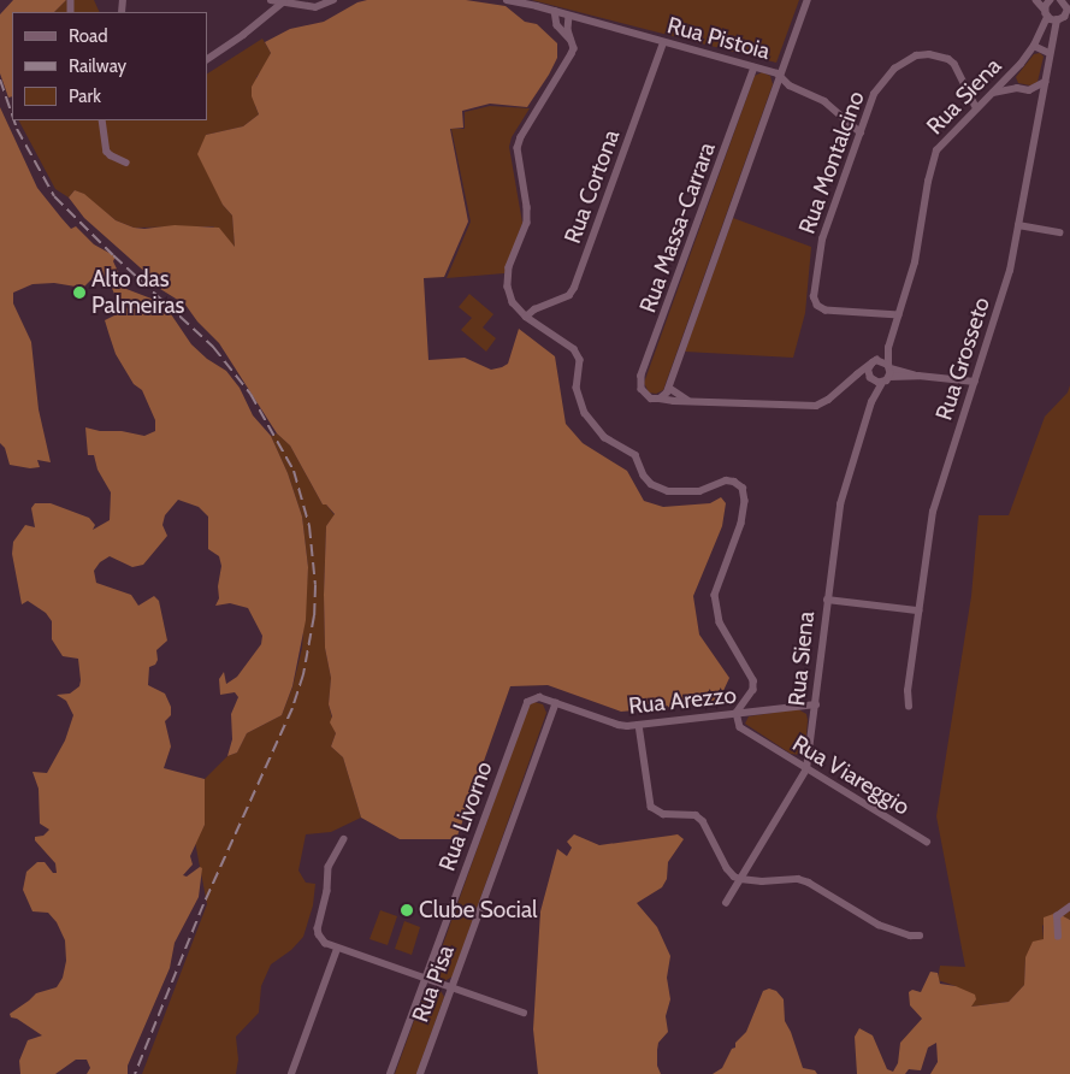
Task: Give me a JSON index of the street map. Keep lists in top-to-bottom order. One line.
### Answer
{"streets":{"street":["Rua Pistoia","Rua Siena","Rua Montalcino","Rua Cortona","Rua Massa-Carrara","Rua Grosseto","Rua Arezzo","Rua Viareggio","Rua Livorno","Rua Pisa"]},"crossings":[["Rua Pistoia","Rua Montalcino"],["Rua Pistoia","Rua Cortona"],["Rua Pistoia","Rua Massa-Carrara"],["Rua Siena","Rua Montalcino"],["Rua Siena","Rua Massa-Carrara"],["Rua Siena","Rua Arezzo"],["Rua Siena","Rua Viareggio"],["Rua Arezzo","Rua Viareggio"],["Rua Arezzo","Rua Livorno"],["Rua Arezzo","Rua Pisa"],["Rua Livorno","Rua Pisa"]],"places":["Alto das Palmeiras","Clube Social"],"legend":["Road","Railway","Park"]}
